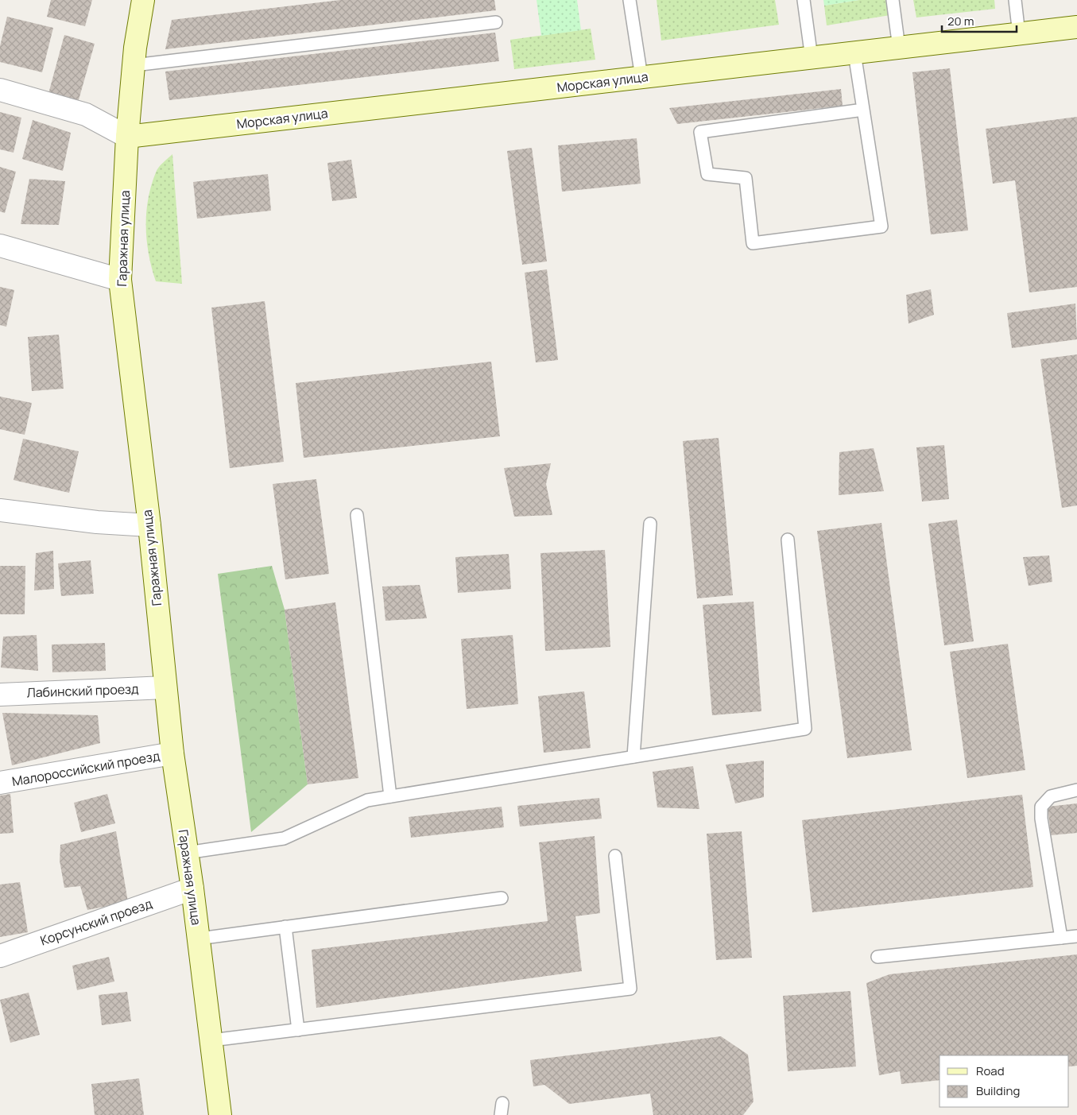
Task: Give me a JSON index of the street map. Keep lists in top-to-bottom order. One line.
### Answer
{"streets":{"street":["Морская улица","Гаражная улица","Лабинский проезд","Малороссийский проезд","Корсунский проезд"]},"crossings":[["Морская улица","Гаражная улица"],["Гаражная улица","Лабинский проезд"],["Гаражная улица","Малороссийский проезд"],["Гаражная улица","Корсунский проезд"]],"legend":["Road","Building"],"scale_bar":"20 m"}
